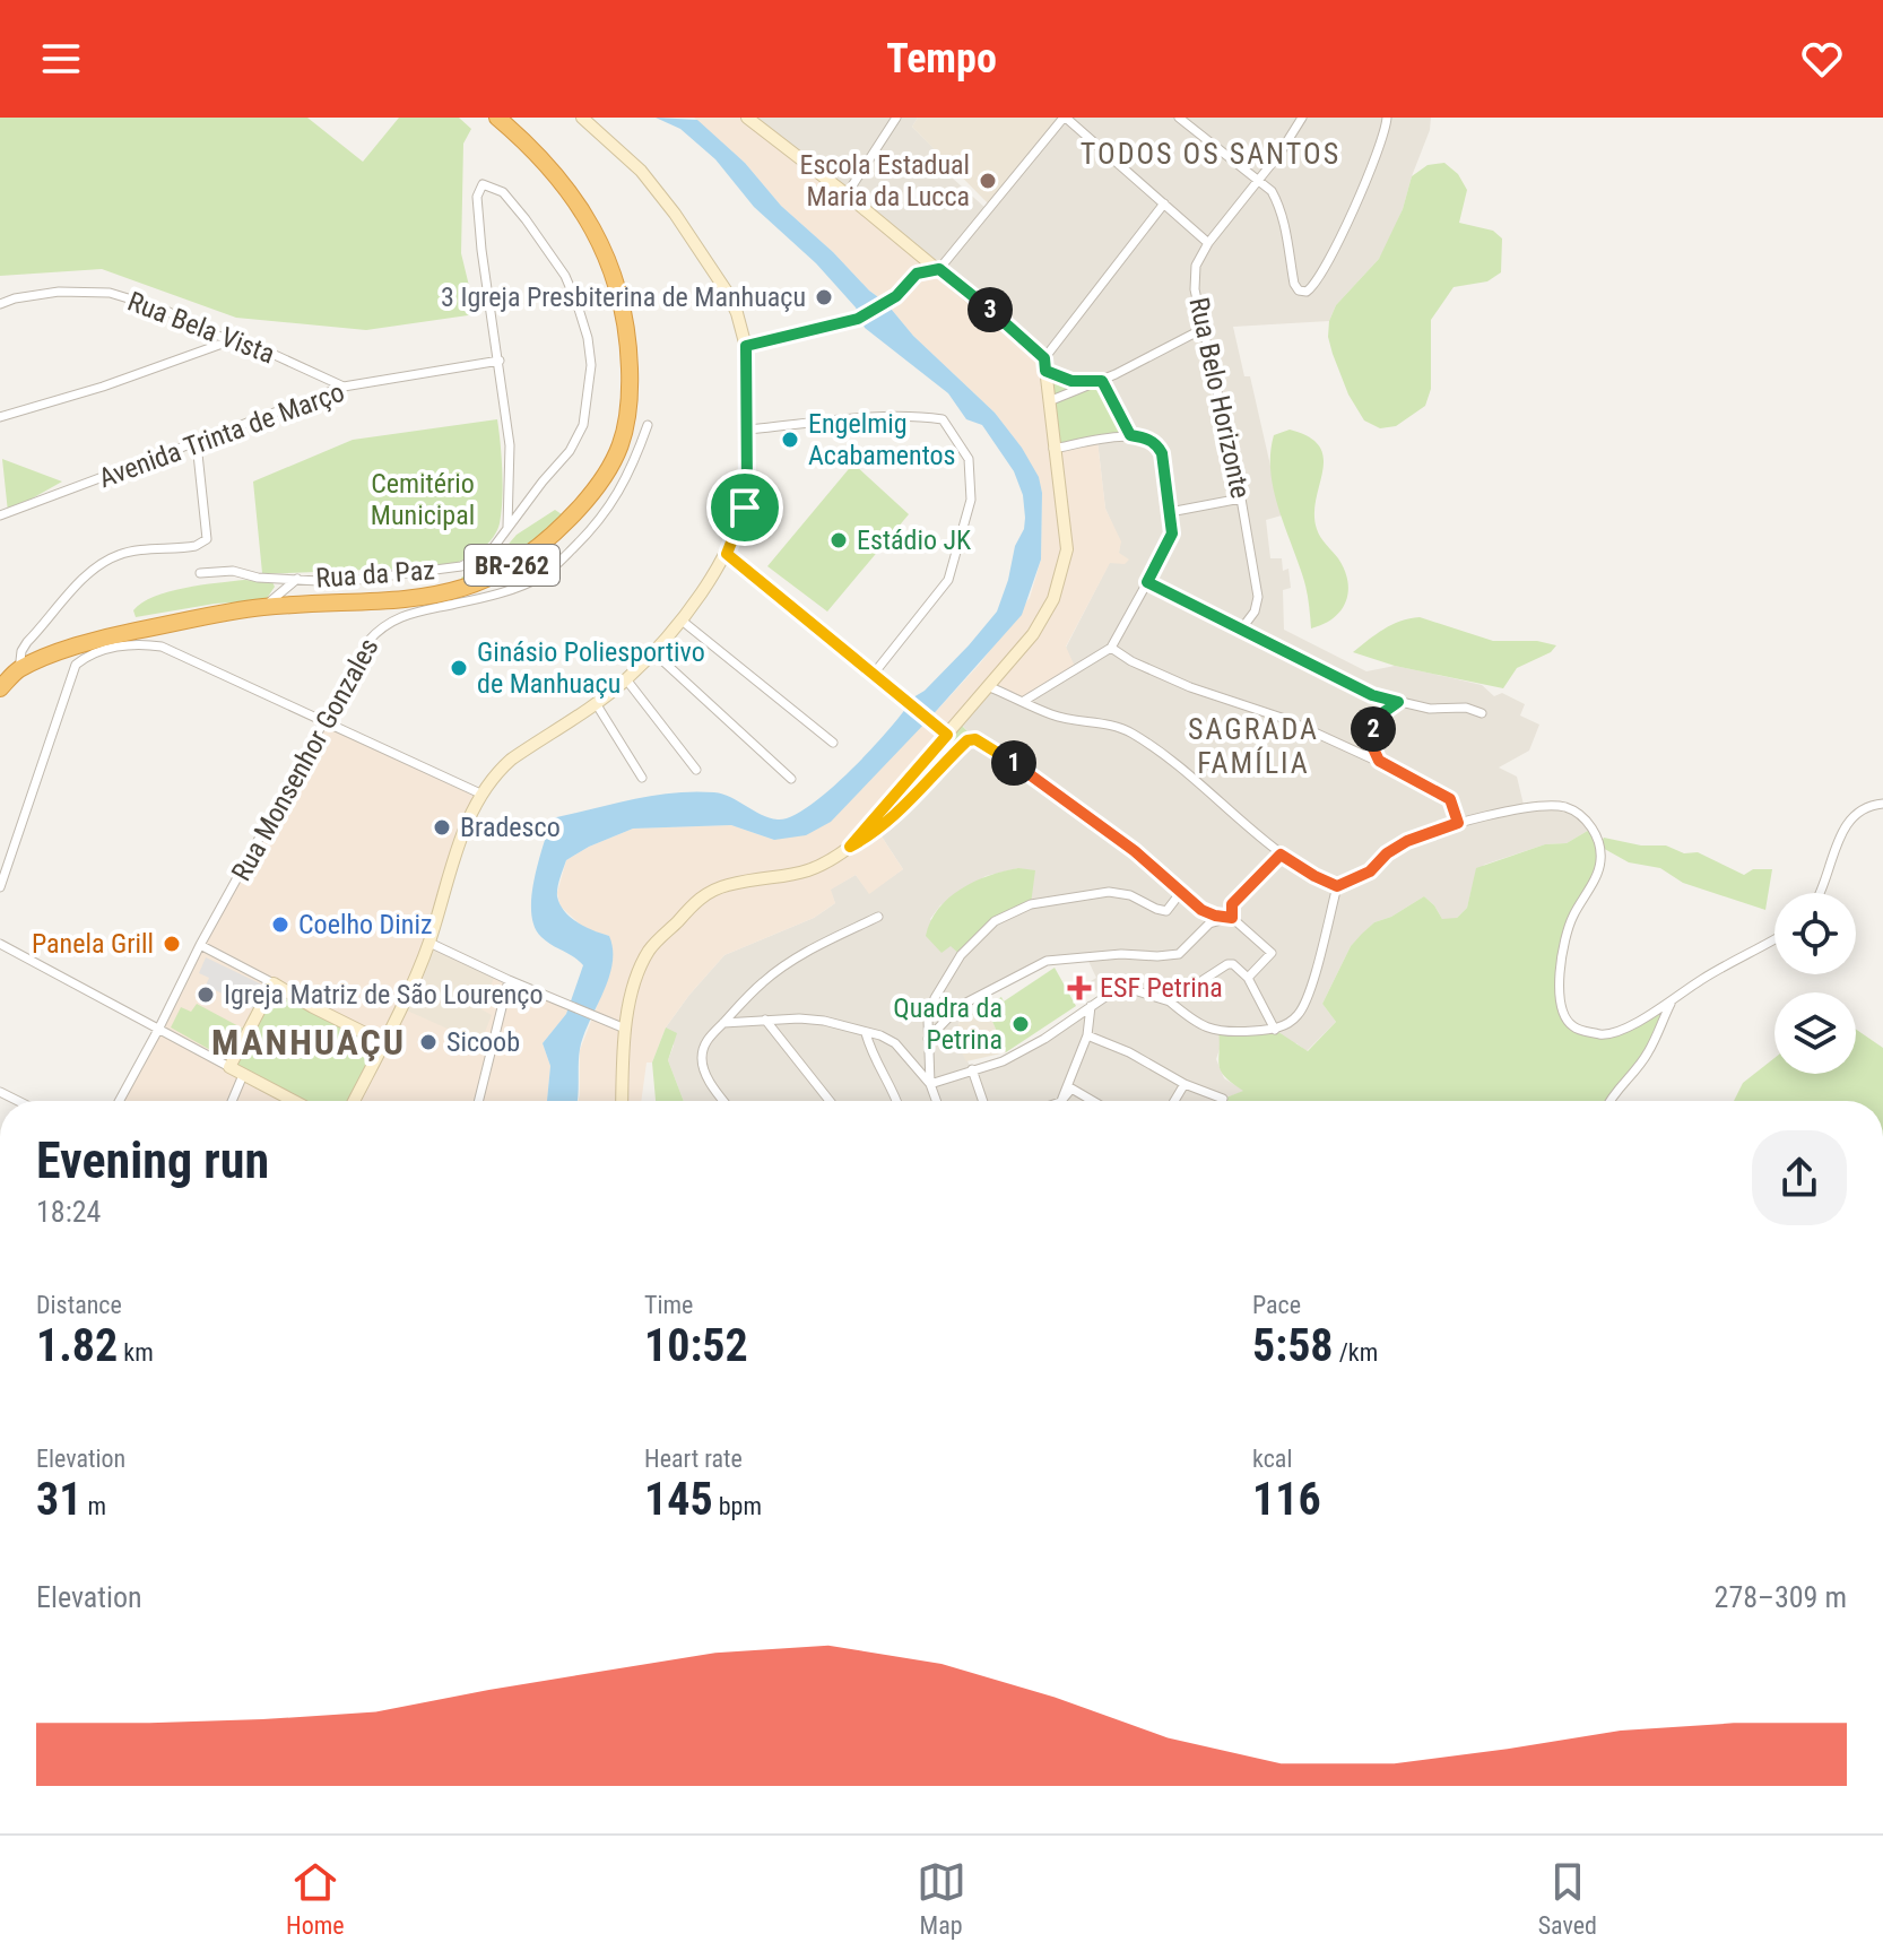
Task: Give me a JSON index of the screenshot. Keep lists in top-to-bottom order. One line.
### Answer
{"streets":{"highway":["BR-262"],"street":["Rua Bela Vista","Rua Belo Horizonte","Avenida Trinta de Março","Rua da Paz","Rua Monsenhor Gonzales"]},"crossings":[["Rua Bela Vista","Avenida Trinta de Março"],["Avenida Trinta de Março","Rua da Paz"],["BR-262","Rua Monsenhor Gonzales"]],"districts":["TODOS OS SANTOS","SAGRADA FAMÍLIA","MANHUAÇU"],"parks":["Cemitério Municipal"],"places":{"other":["Escola Estadual Maria da Lucca","3 Igreja Presbiterina de Manhuaçu","Engelmig Acabamentos","Estádio JK","Ginásio Poliesportivo de Manhuaçu","Bradesco","Coelho Diniz","Panela Grill","Igreja Matriz de São Lourenço","Quadra da Petrina","Sicoob"],"health":["ESF Petrina"]},"page":{"header":"Tempo","pins":["3","2","1"],"heading":["Evening run","18:24"],"stats":[["Distance","1.82 km"],["Time","10:52"],["Pace","5:58 /km"],["Elevation","31 m"],["Heart rate","145 bpm"],["kcal","116"]],"chart":["Elevation","278–309 m"],"tabs":["Home","Map","Saved"]}}
